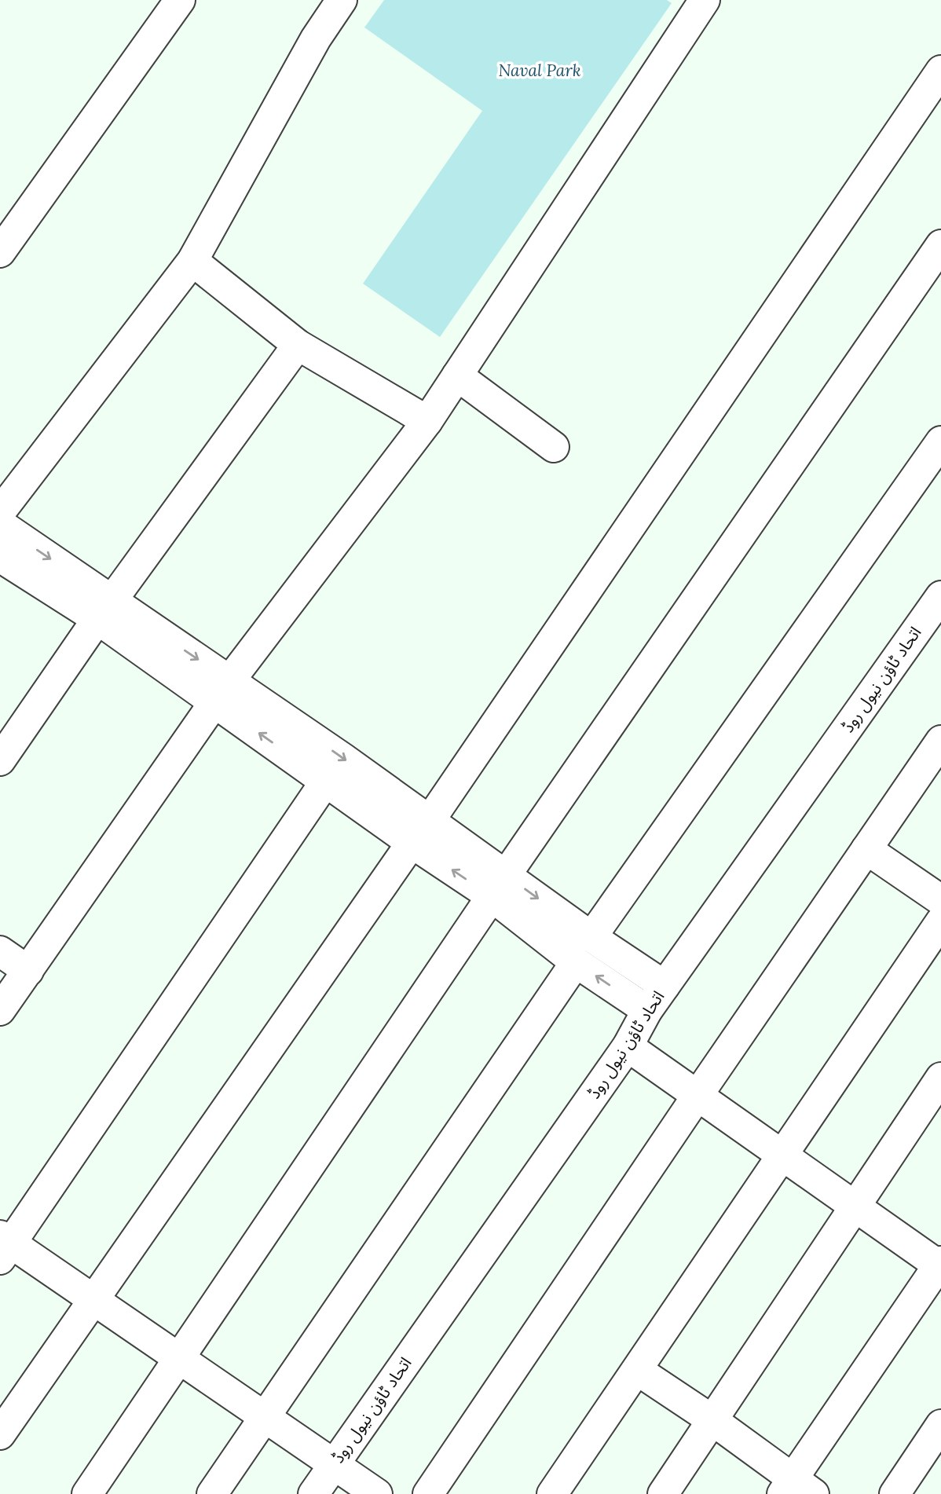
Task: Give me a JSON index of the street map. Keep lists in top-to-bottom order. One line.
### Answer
{"streets":{"street":["اتحاد ٹاؤن نیول روڈ"]},"parks":["Naval Park"]}
